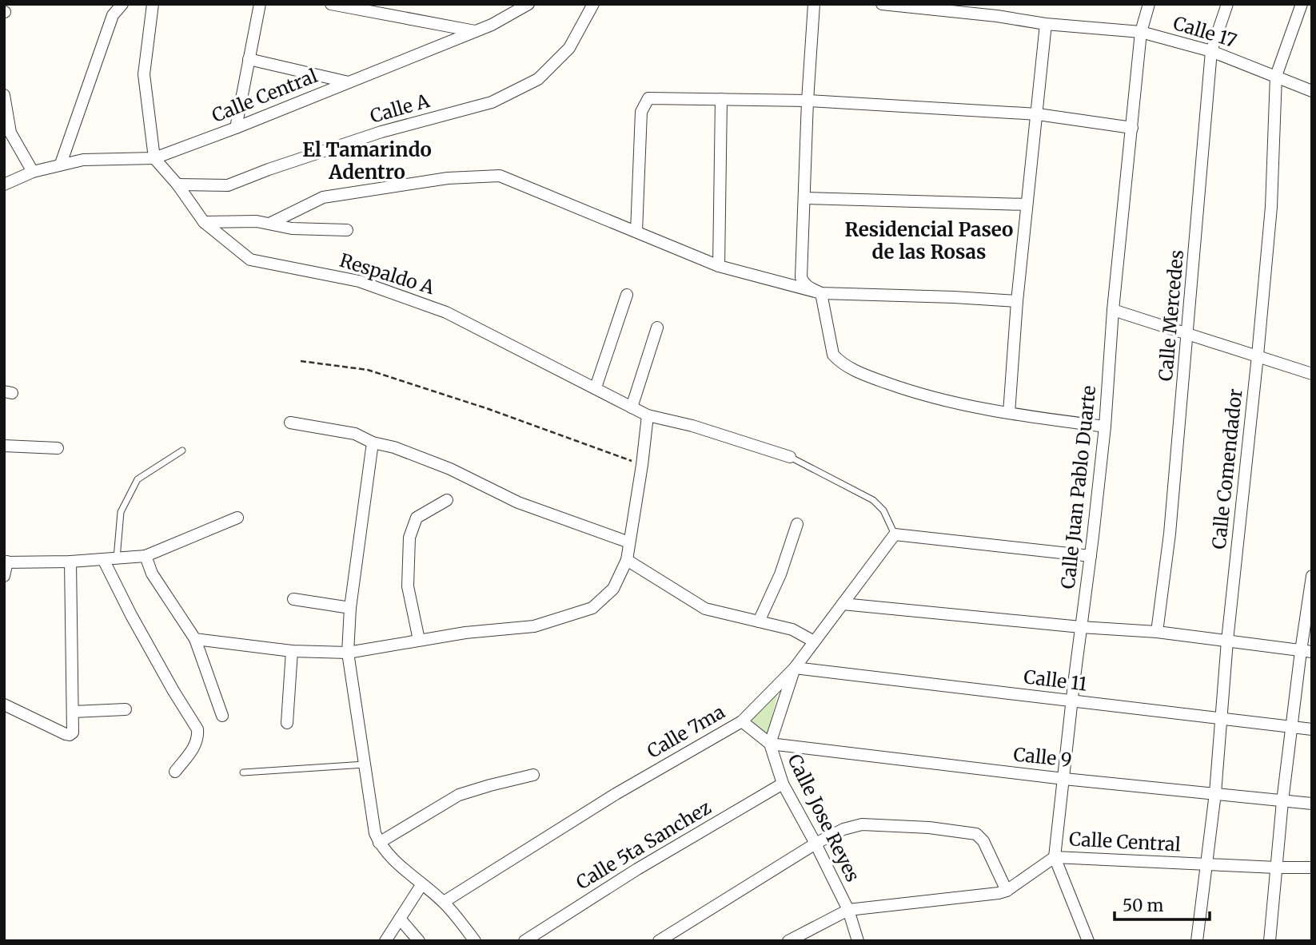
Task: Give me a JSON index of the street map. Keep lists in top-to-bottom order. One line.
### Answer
{"streets":{"street":["Calle 17","Calle Central","Calle A","Respaldo A","Calle Mercedes","Calle Comendador","Calle Juan Pablo Duarte","Calle 11","Calle 7ma","Calle 9","Calle Jose Reyes","Calle 5ta Sanchez"]},"crossings":[["Calle 17","Calle Mercedes"],["Calle 17","Calle Comendador"],["Calle 17","Calle Juan Pablo Duarte"],["Calle Central","Respaldo A"],["Calle Central","Calle Comendador"],["Calle Central","Calle Juan Pablo Duarte"],["Calle Central","Calle Jose Reyes"],["Calle A","Respaldo A"],["Calle Comendador","Calle 11"],["Calle Comendador","Calle 9"],["Calle Juan Pablo Duarte","Calle 11"],["Calle Juan Pablo Duarte","Calle 9"],["Calle 11","Calle 7ma"],["Calle 7ma","Calle Jose Reyes"],["Calle 9","Calle Jose Reyes"],["Calle Jose Reyes","Calle 5ta Sanchez"]],"districts":["El Tamarindo Adentro","Residencial Paseo de las Rosas"],"scale_bar":"50 m"}
